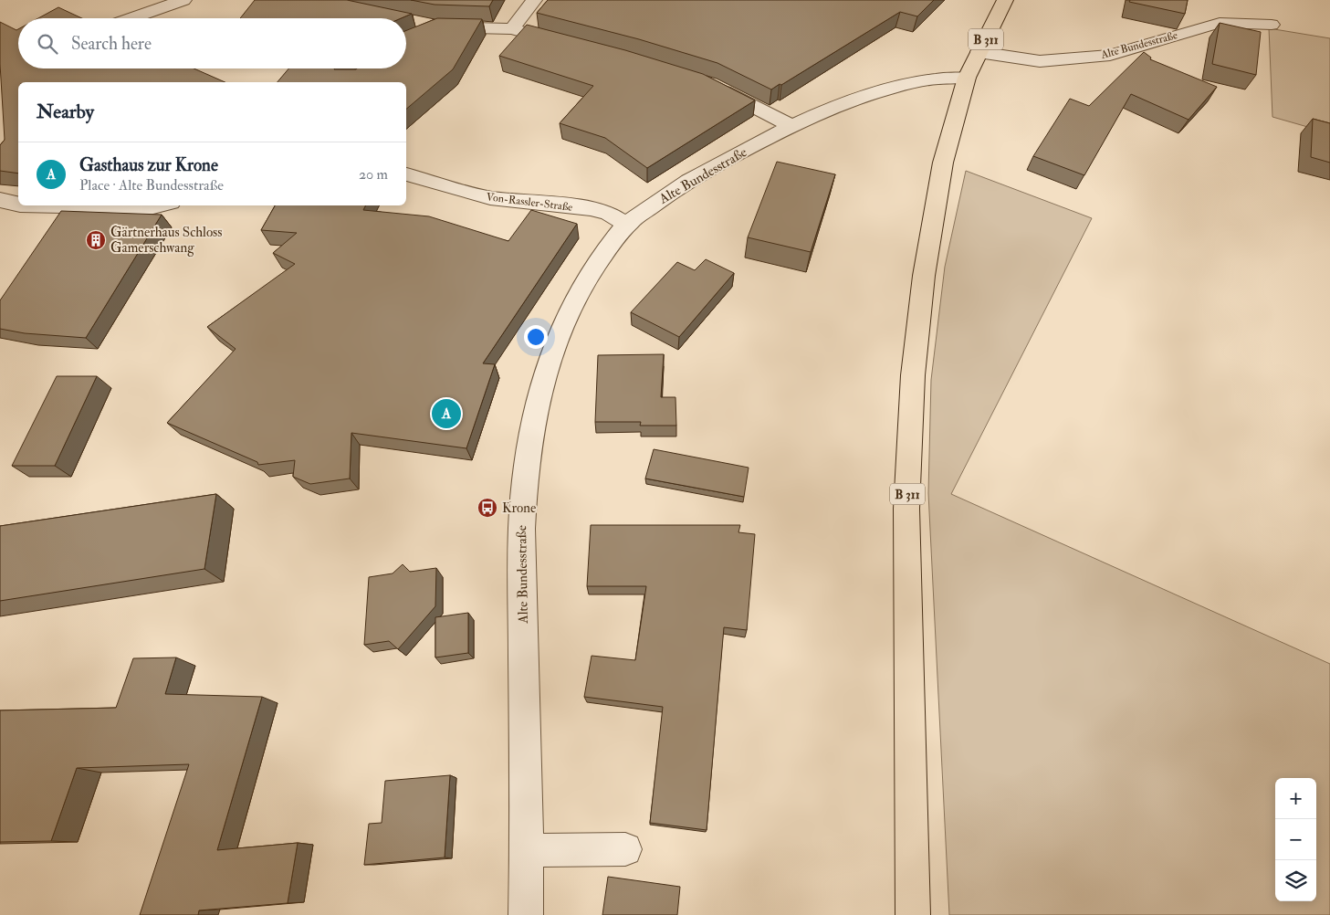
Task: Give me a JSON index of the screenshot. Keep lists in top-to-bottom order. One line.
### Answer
{"streets":{"main road":["B 311"],"street":["Alte Bundesstraße","Von-Rassler-Straße"]},"crossings":[["B 311","Alte Bundesstraße"],["Alte Bundesstraße","Von-Rassler-Straße"]],"places":{"building":["Gärtnerhaus Schloss Gamerschwang"],"bus stop":["Krone"]},"page":{"search":"Search here","heading":"Nearby","list":[{"mark":"A","name":"Gasthaus zur Krone","note":"Place · Alte Bundesstraße","value":"20 m"}],"pins":"A","map_buttons":["+","−"]}}
